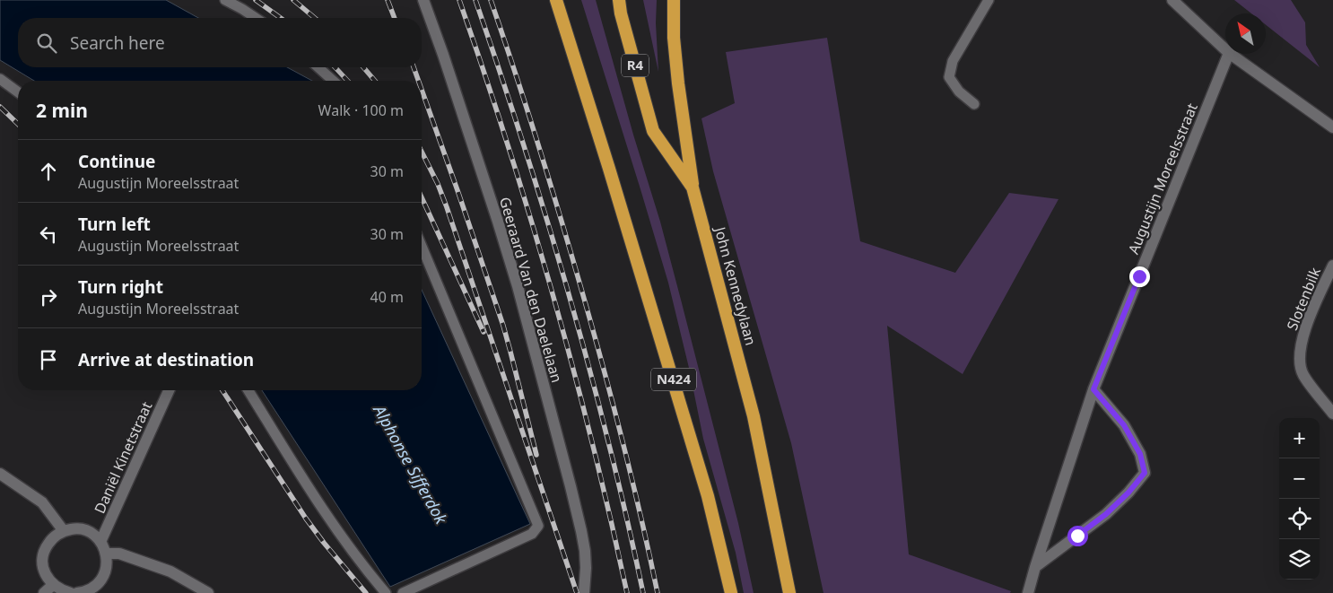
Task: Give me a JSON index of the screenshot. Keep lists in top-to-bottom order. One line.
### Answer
{"streets":{"highway":["R4","John Kennedylaan","N424"],"street":["Augustijn Moreelsstraat","Geeraard Van den Daelelaan","Slotenbilk","Daniël Kinetstraat"]},"water":["Alphonse Sifferdok"],"north":"top left","page":{"search":"Search here","heading":["2 min","Walk · 100 m"],"list":[["Continue","Augustijn Moreelsstraat","30 m"],["Turn left","Augustijn Moreelsstraat","30 m"],["Turn right","Augustijn Moreelsstraat","40 m"],"Arrive at destination"],"map_buttons":["+","−"]}}
